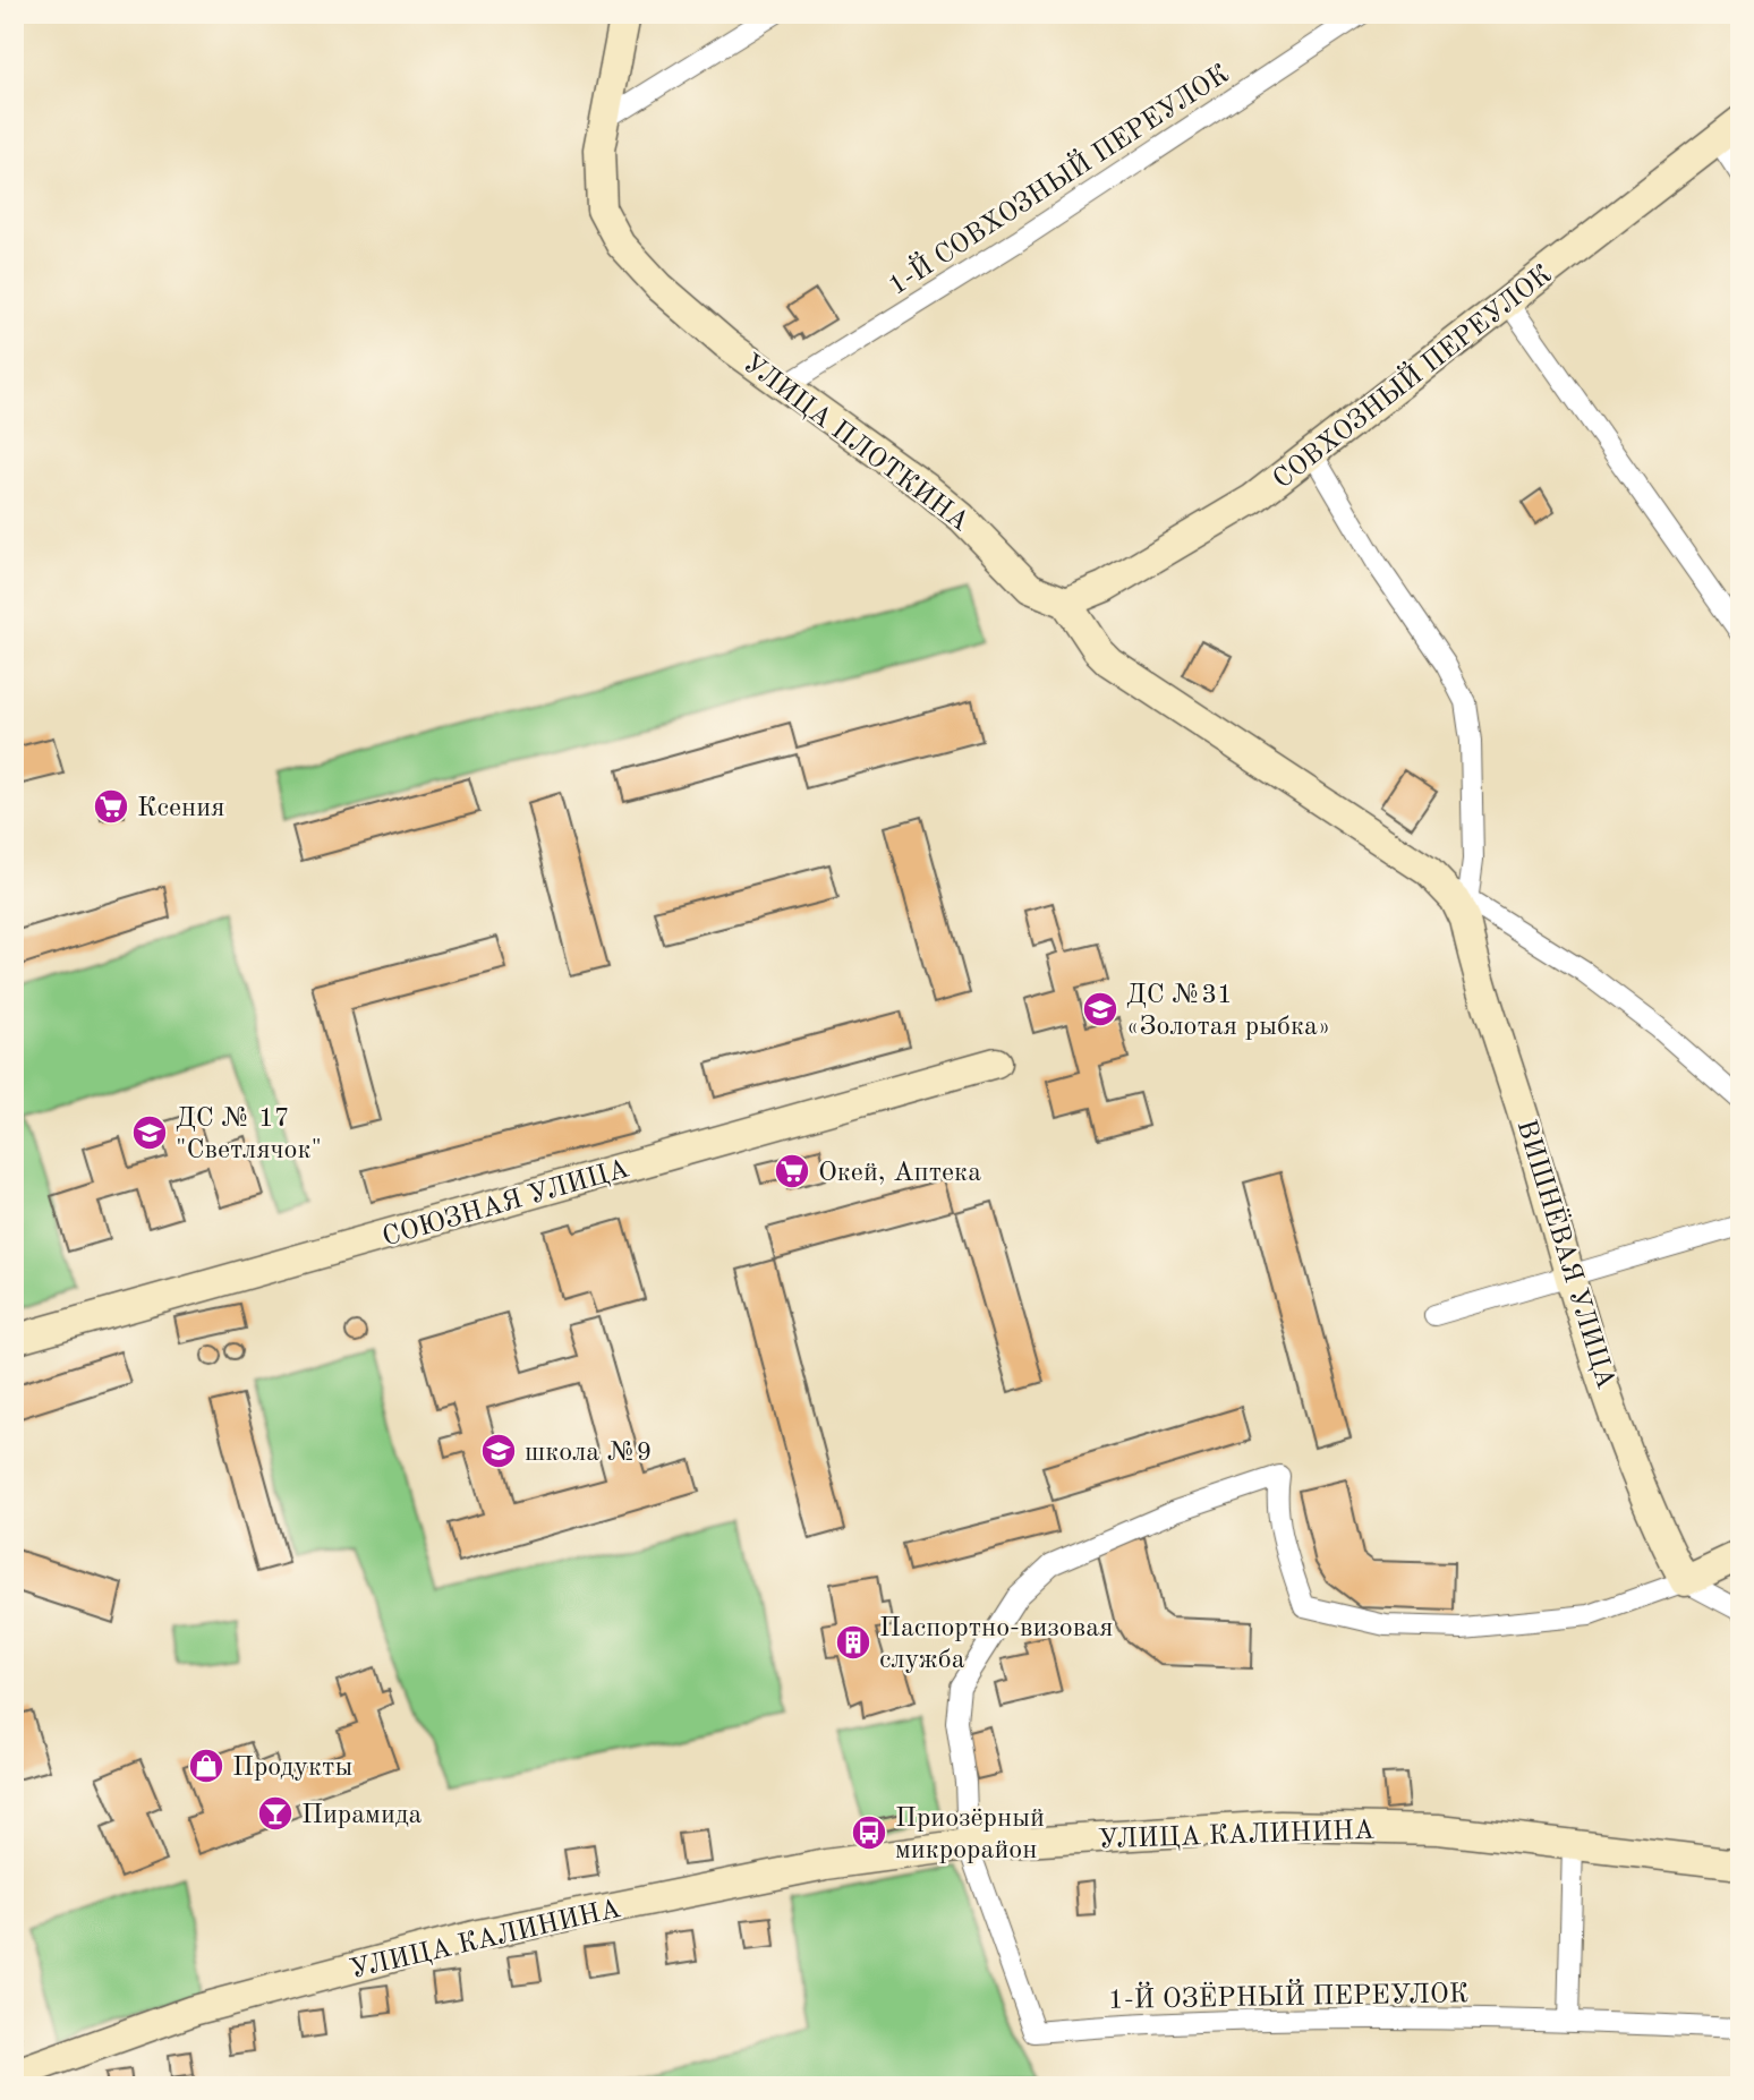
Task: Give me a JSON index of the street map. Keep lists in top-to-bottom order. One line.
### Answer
{"streets":{"street":["1-Й СОВХОЗНЫЙ ПЕРЕУЛОК","СОВХОЗНЫЙ ПЕРЕУЛОК","УЛИЦА ПЛОТКИНА","СОЮЗНАЯ УЛИЦА","ВИШНЁВАЯ УЛИЦА","УЛИЦА КАЛИНИНА","1-Й ОЗЁРНЫЙ ПЕРЕУЛОК"]},"crossings":[["1-Й СОВХОЗНЫЙ ПЕРЕУЛОК","УЛИЦА ПЛОТКИНА"],["СОВХОЗНЫЙ ПЕРЕУЛОК","УЛИЦА ПЛОТКИНА"],["СОВХОЗНЫЙ ПЕРЕУЛОК","ВИШНЁВАЯ УЛИЦА"],["УЛИЦА ПЛОТКИНА","ВИШНЁВАЯ УЛИЦА"],["УЛИЦА КАЛИНИНА","1-Й ОЗЁРНЫЙ ПЕРЕУЛОК"]],"places":{"supermarket":["Ксения","Окей, Аптека"],"school or university":["ДС №31 «Золотая рыбка»","ДС № 17 \"Светлячок\"","школа №9"],"building":["Паспортно-визовая служба"],"shop":["Продукты"],"bar":["Пирамида"],"bus stop":["Приозёрный микрорайон"]}}
